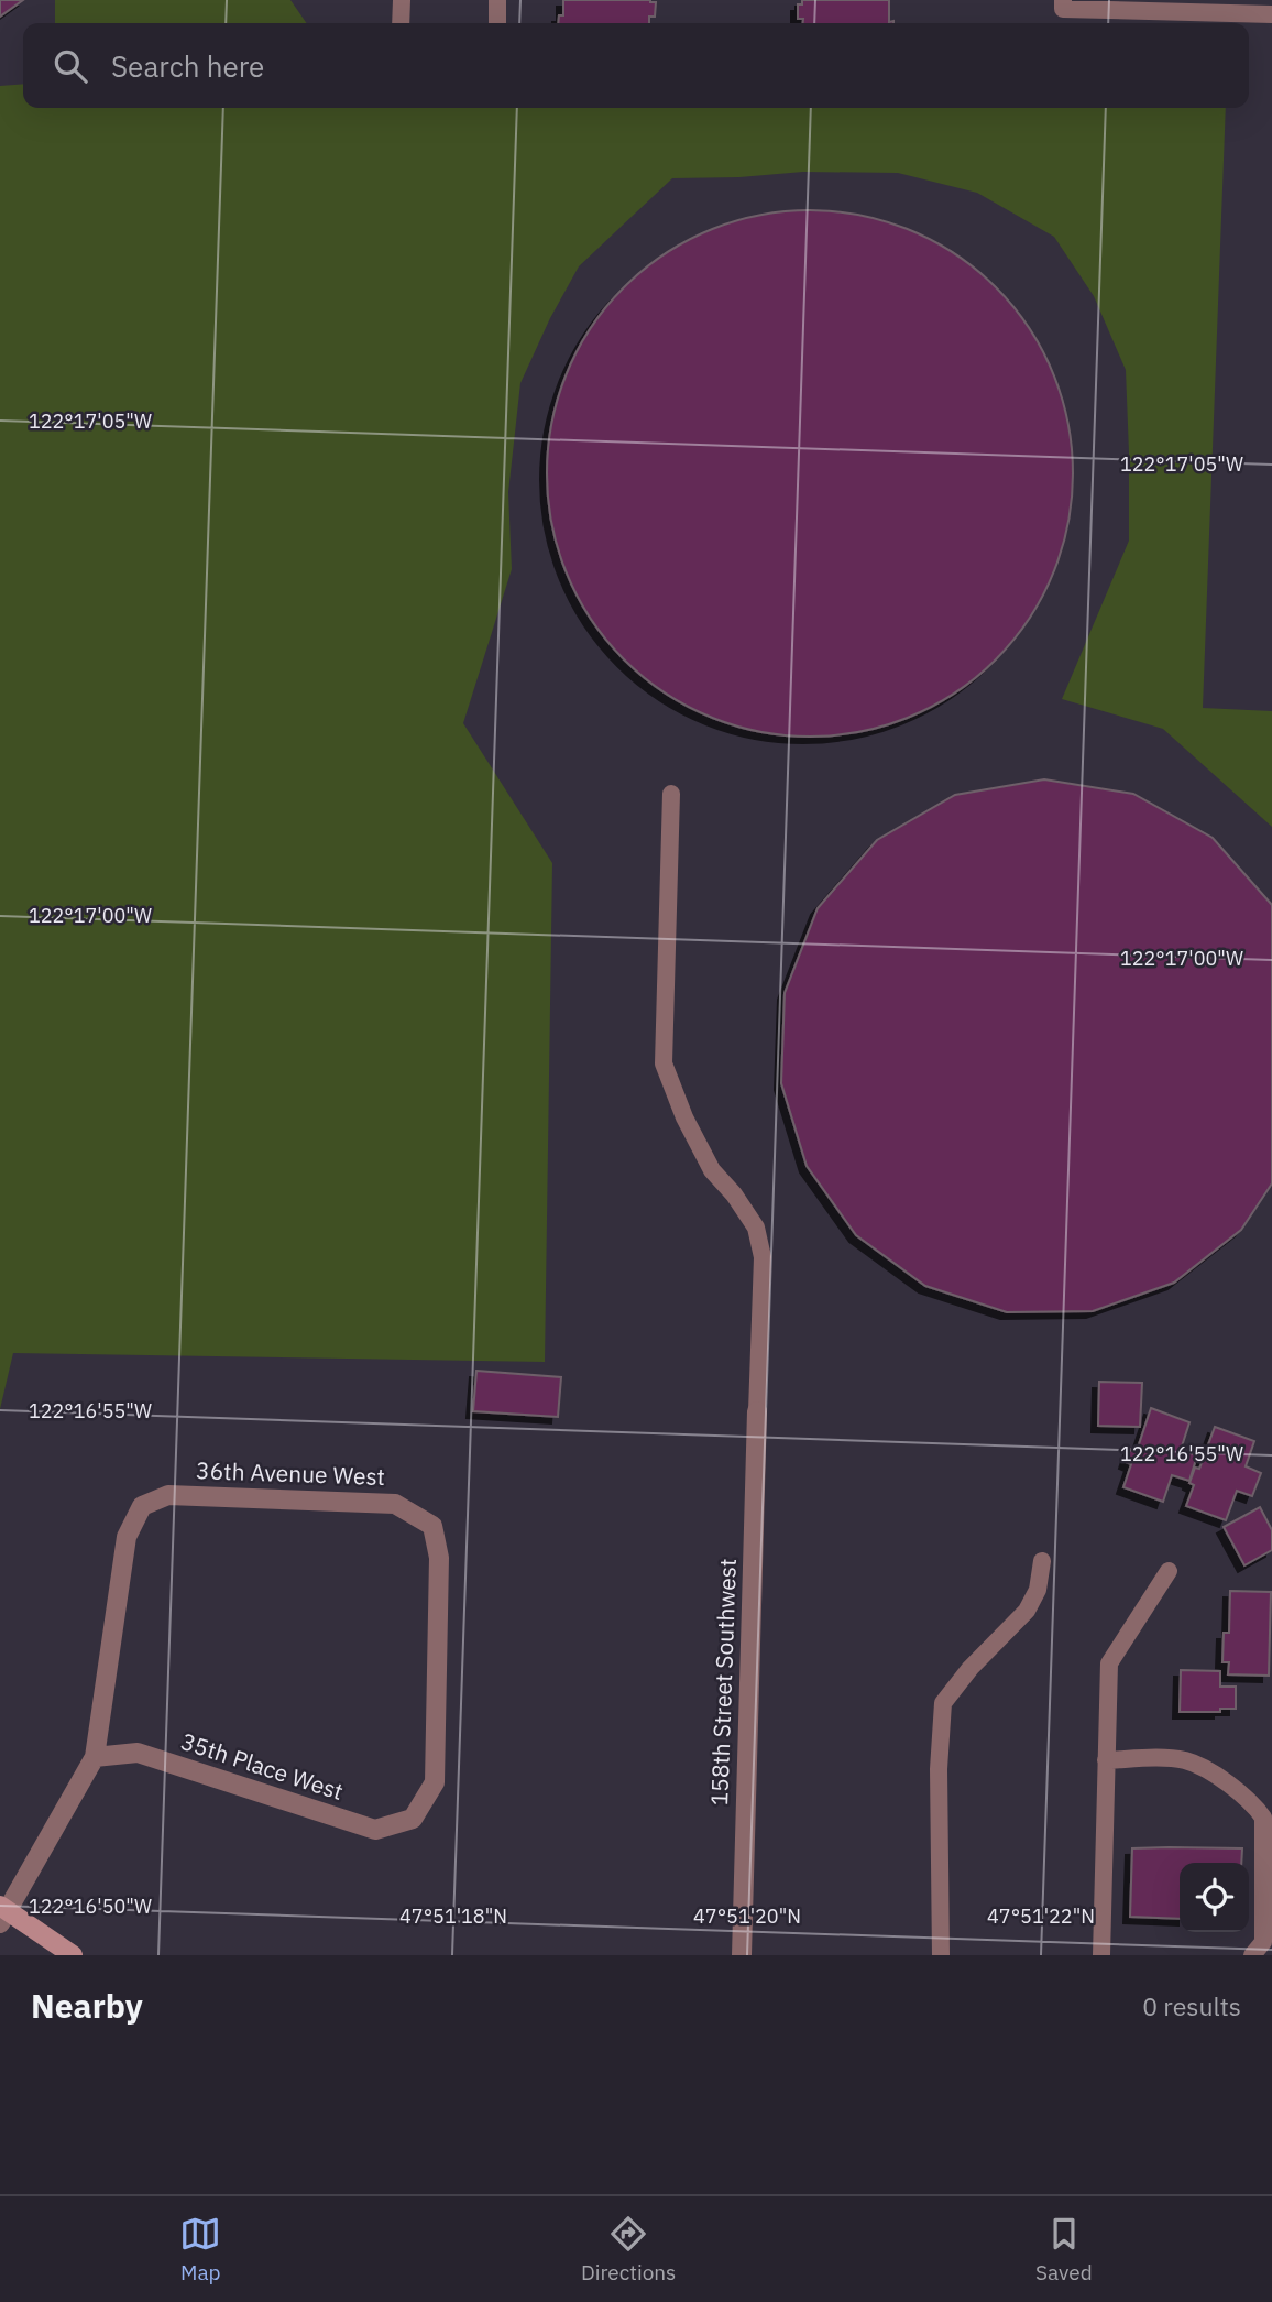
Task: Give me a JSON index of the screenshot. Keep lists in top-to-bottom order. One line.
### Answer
{"streets":{"street":["36th Avenue West","158th Street Southwest","35th Place West"]},"crossings":[["36th Avenue West","35th Place West"]],"page":{"search":"Search here","heading":["Nearby","0 results"],"nav":["Map","Directions","Saved"]},"coordinates":["122°17'05\"W","122°17'00\"W","122°16'55\"W","122°16'50\"W","47°51'18\"N","47°51'20\"N","47°51'22\"N"]}
